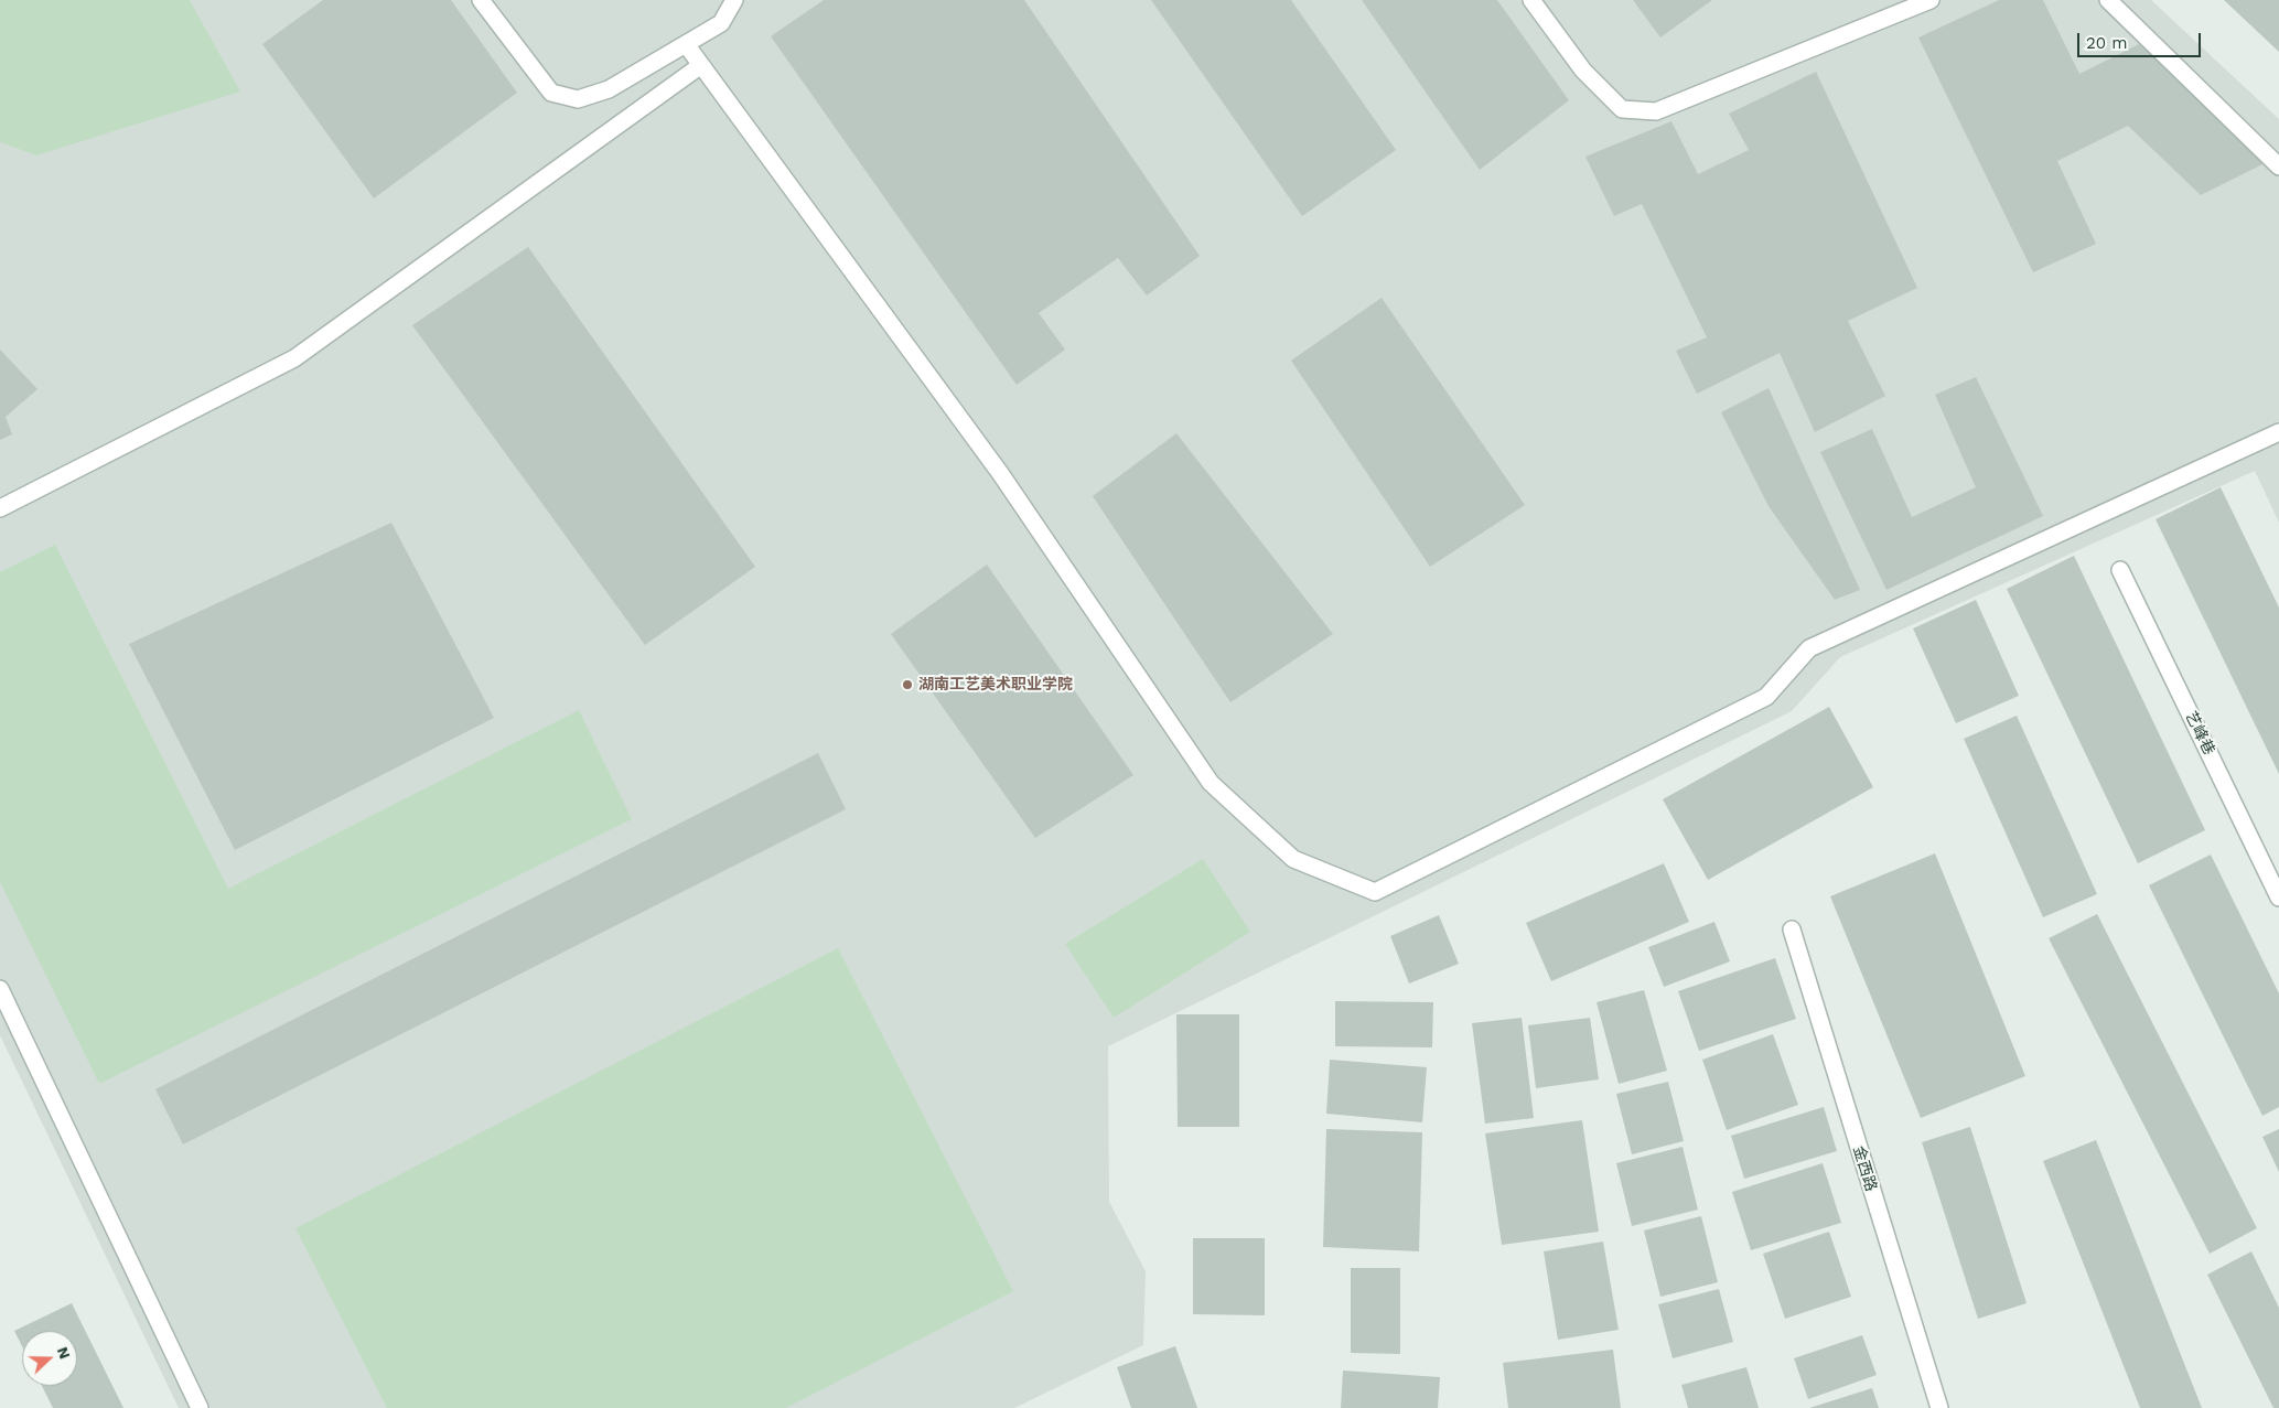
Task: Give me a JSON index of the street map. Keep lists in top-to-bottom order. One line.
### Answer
{"streets":{"street":["艺峰巷","金西路"]},"places":["湖南工艺美术职业学院"],"scale_bar":"20 m","north":"right"}
